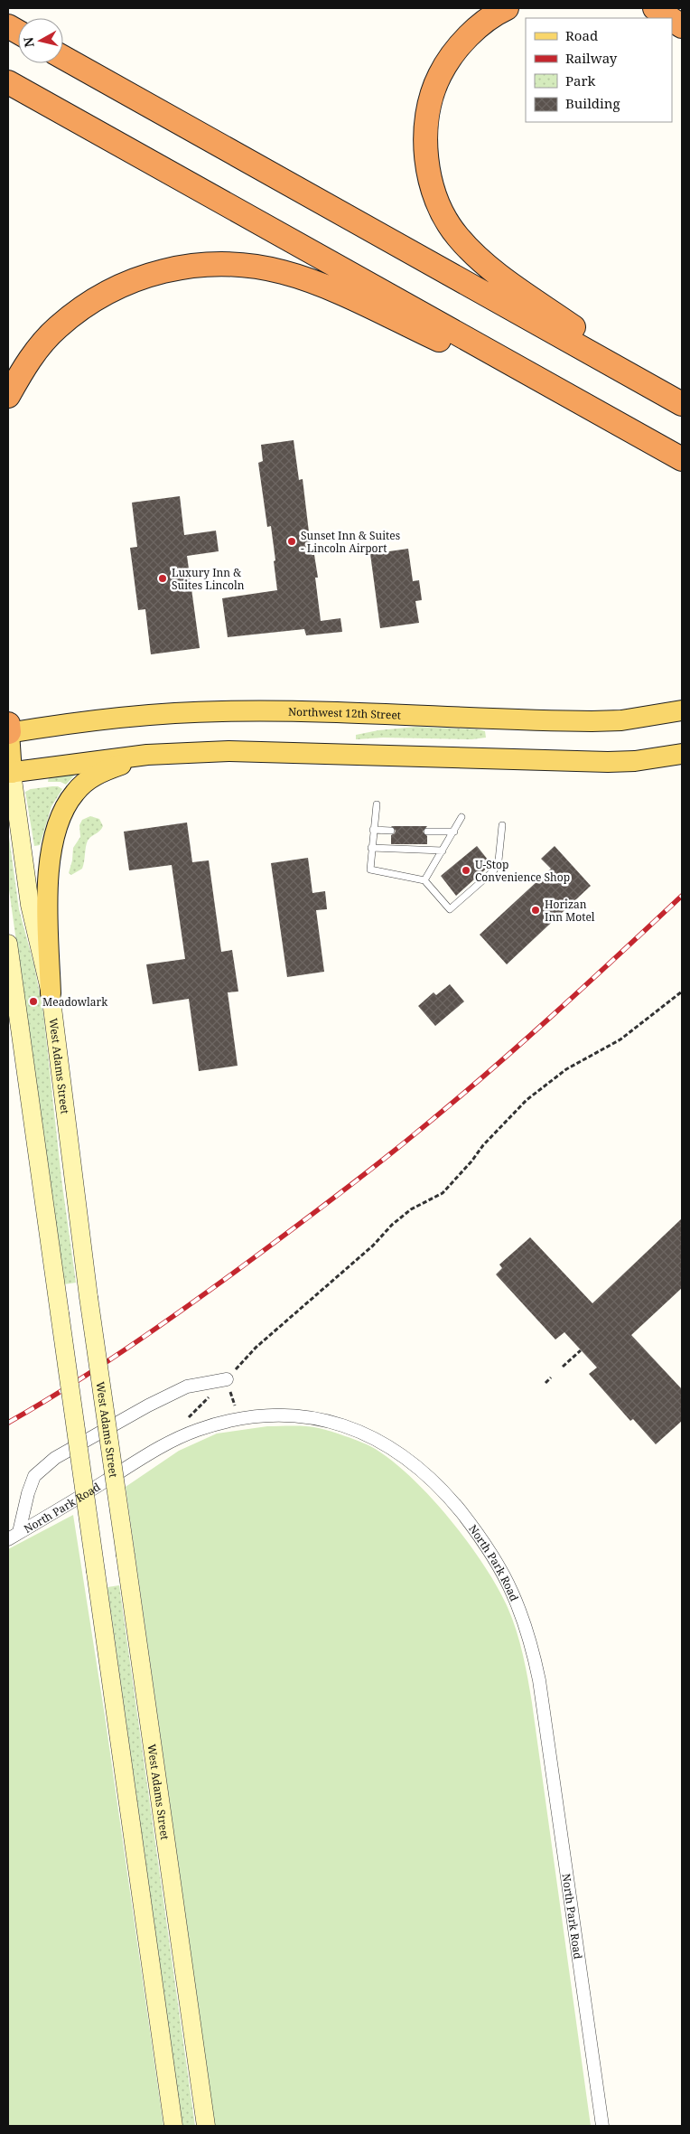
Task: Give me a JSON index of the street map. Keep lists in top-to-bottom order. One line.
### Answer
{"streets":{"main road":["Northwest 12th Street","West Adams Street"],"street":["North Park Road"]},"crossings":[["Northwest 12th Street","West Adams Street"]],"places":["Sunset Inn & Suites - Lincoln Airport","Luxury Inn & Suites Lincoln","U-Stop Convenience Shop","Horizan Inn Motel","Meadowlark"],"legend":["Road","Railway","Park","Building"],"north":"left"}
